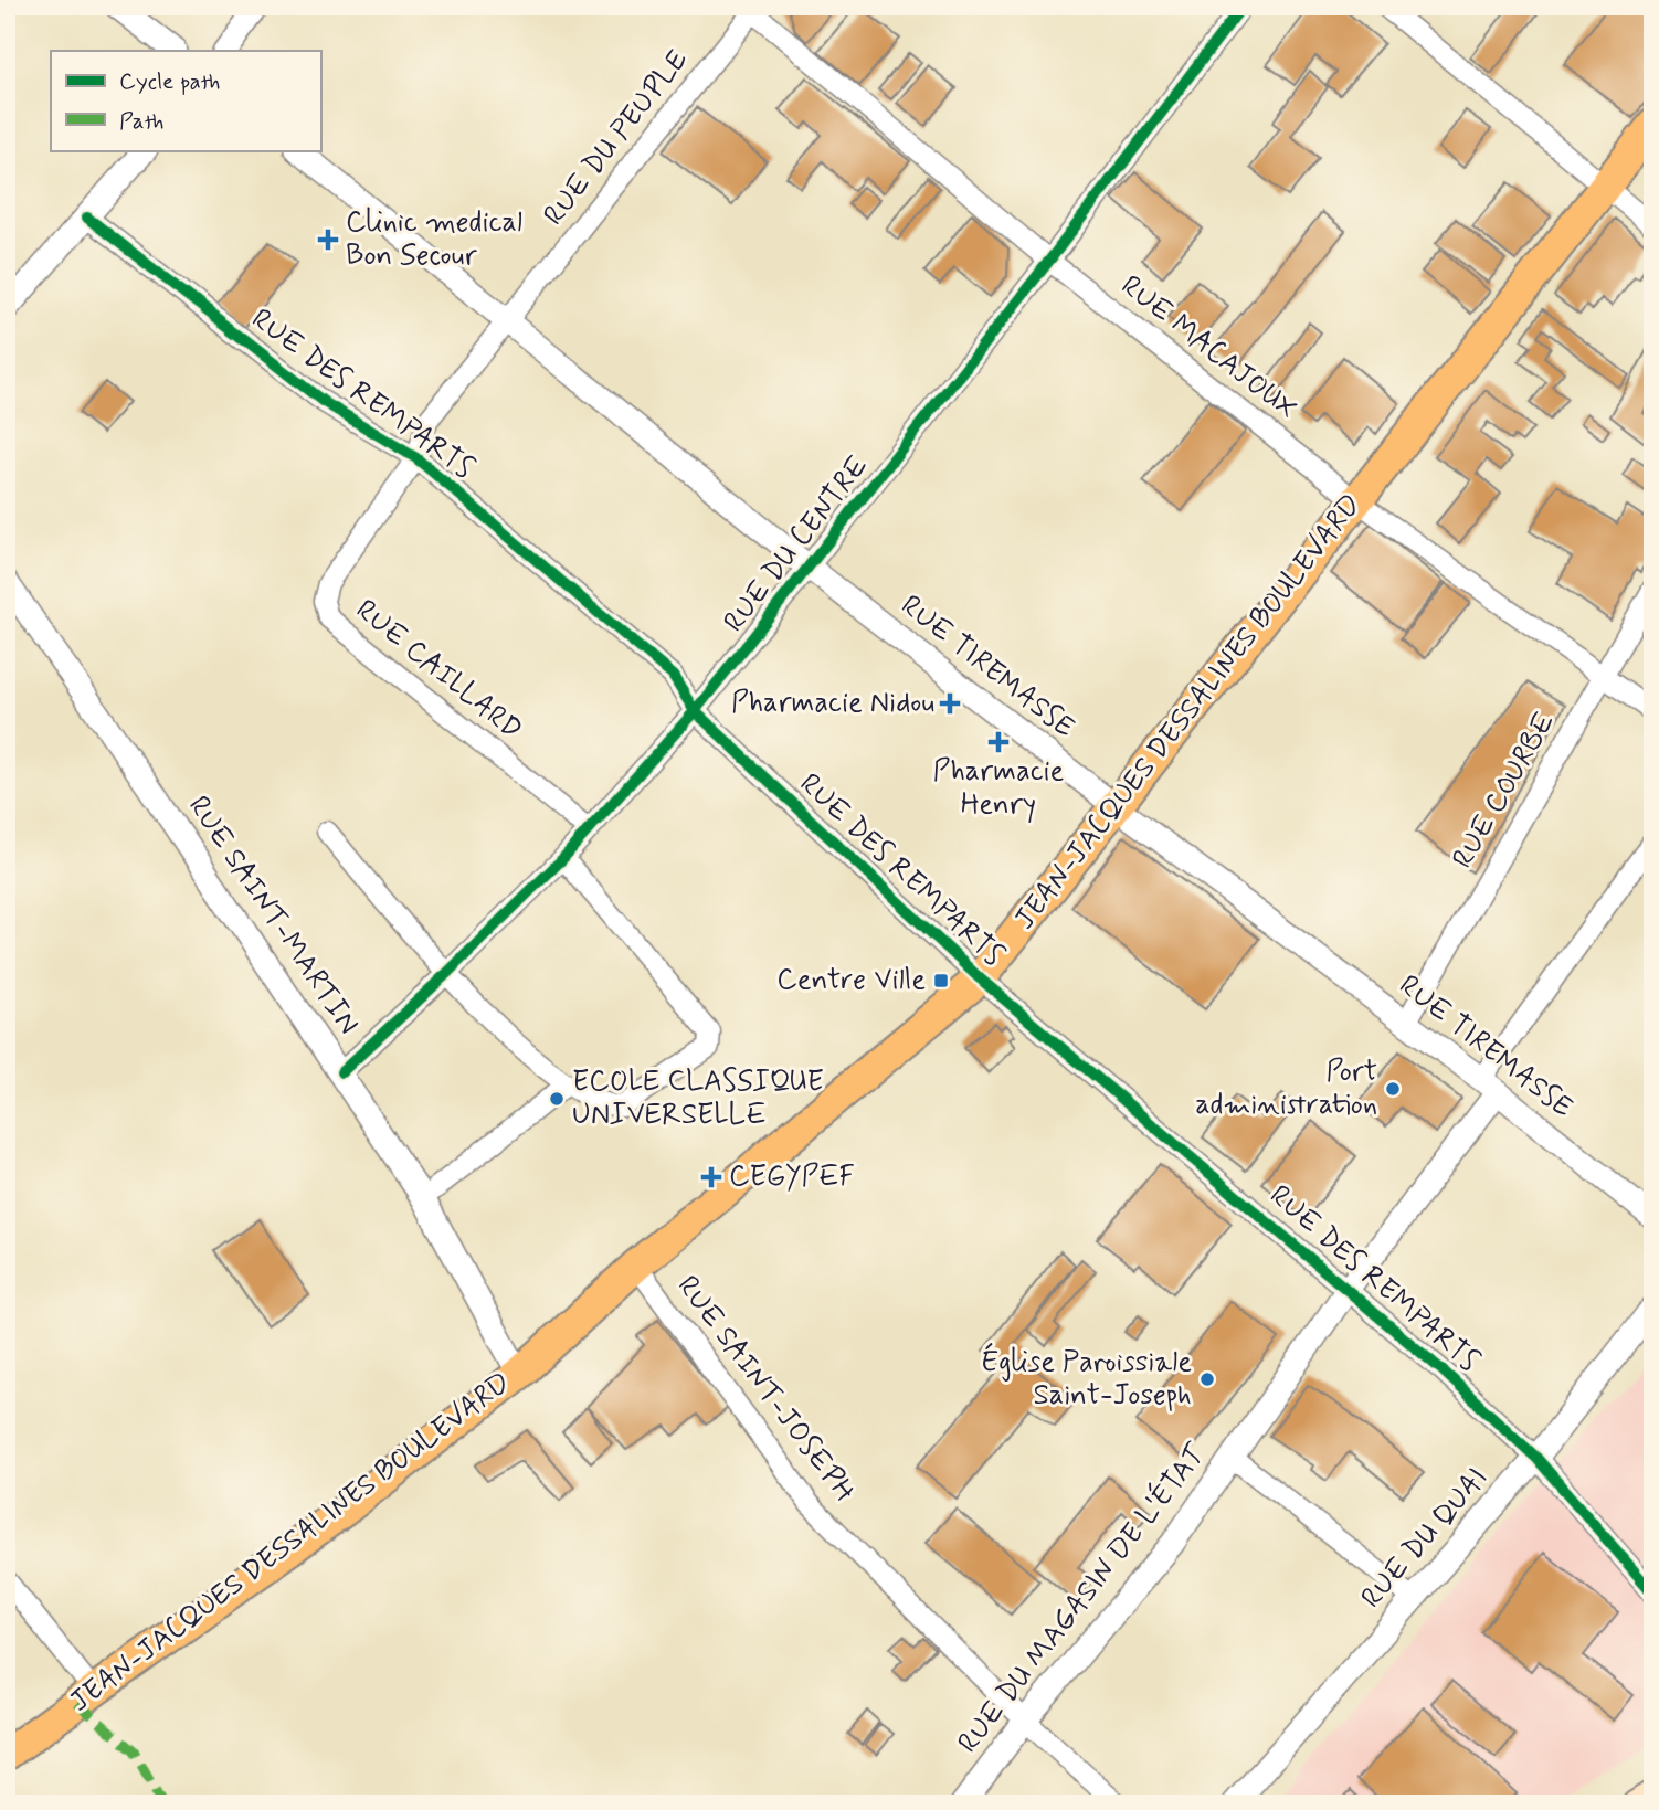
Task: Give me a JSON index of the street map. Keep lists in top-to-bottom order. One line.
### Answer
{"streets":{"main road":["JEAN-JACQUES DESSALINES BOULEVARD"],"street":["RUE DU PEUPLE","RUE MACAJOUX","RUE DES REMPARTS","RUE DU CENTRE","RUE TIREMASSE","RUE CAILLARD","RUE COURBE","RUE SAINT-MARTIN","RUE SAINT-JOSEPH","RUE DU QUAI","RUE DU MAGASIN DE L'ÉTAT"]},"crossings":[["RUE DU PEUPLE","RUE MACAJOUX"],["RUE DU PEUPLE","RUE DES REMPARTS"],["RUE DU PEUPLE","RUE TIREMASSE"],["RUE DU PEUPLE","RUE CAILLARD"],["RUE MACAJOUX","RUE DU CENTRE"],["RUE MACAJOUX","JEAN-JACQUES DESSALINES BOULEVARD"],["RUE MACAJOUX","RUE COURBE"],["RUE DES REMPARTS","RUE DU CENTRE"],["RUE DES REMPARTS","RUE CAILLARD"],["RUE DES REMPARTS","JEAN-JACQUES DESSALINES BOULEVARD"],["RUE DES REMPARTS","RUE DU QUAI"],["RUE DES REMPARTS","RUE DU MAGASIN DE L'ÉTAT"],["RUE DU CENTRE","RUE TIREMASSE"],["RUE DU CENTRE","RUE CAILLARD"],["RUE DU CENTRE","RUE SAINT-MARTIN"],["RUE TIREMASSE","JEAN-JACQUES DESSALINES BOULEVARD"],["RUE TIREMASSE","RUE COURBE"],["RUE TIREMASSE","RUE DU MAGASIN DE L'ÉTAT"],["JEAN-JACQUES DESSALINES BOULEVARD","RUE SAINT-MARTIN"],["JEAN-JACQUES DESSALINES BOULEVARD","RUE SAINT-JOSEPH"],["RUE SAINT-JOSEPH","RUE DU MAGASIN DE L'ÉTAT"]],"places":{"health":["Clinic medical Bon Secour","Pharmacie Nidou","Pharmacie Henry","CEGYPEF"],"transit":["Centre Ville"],"other":["Port administration","ECOLE CLASSIQUE UNIVERSELLE","Église Paroissiale Saint-Joseph"]},"legend":["Cycle path","Path"]}
